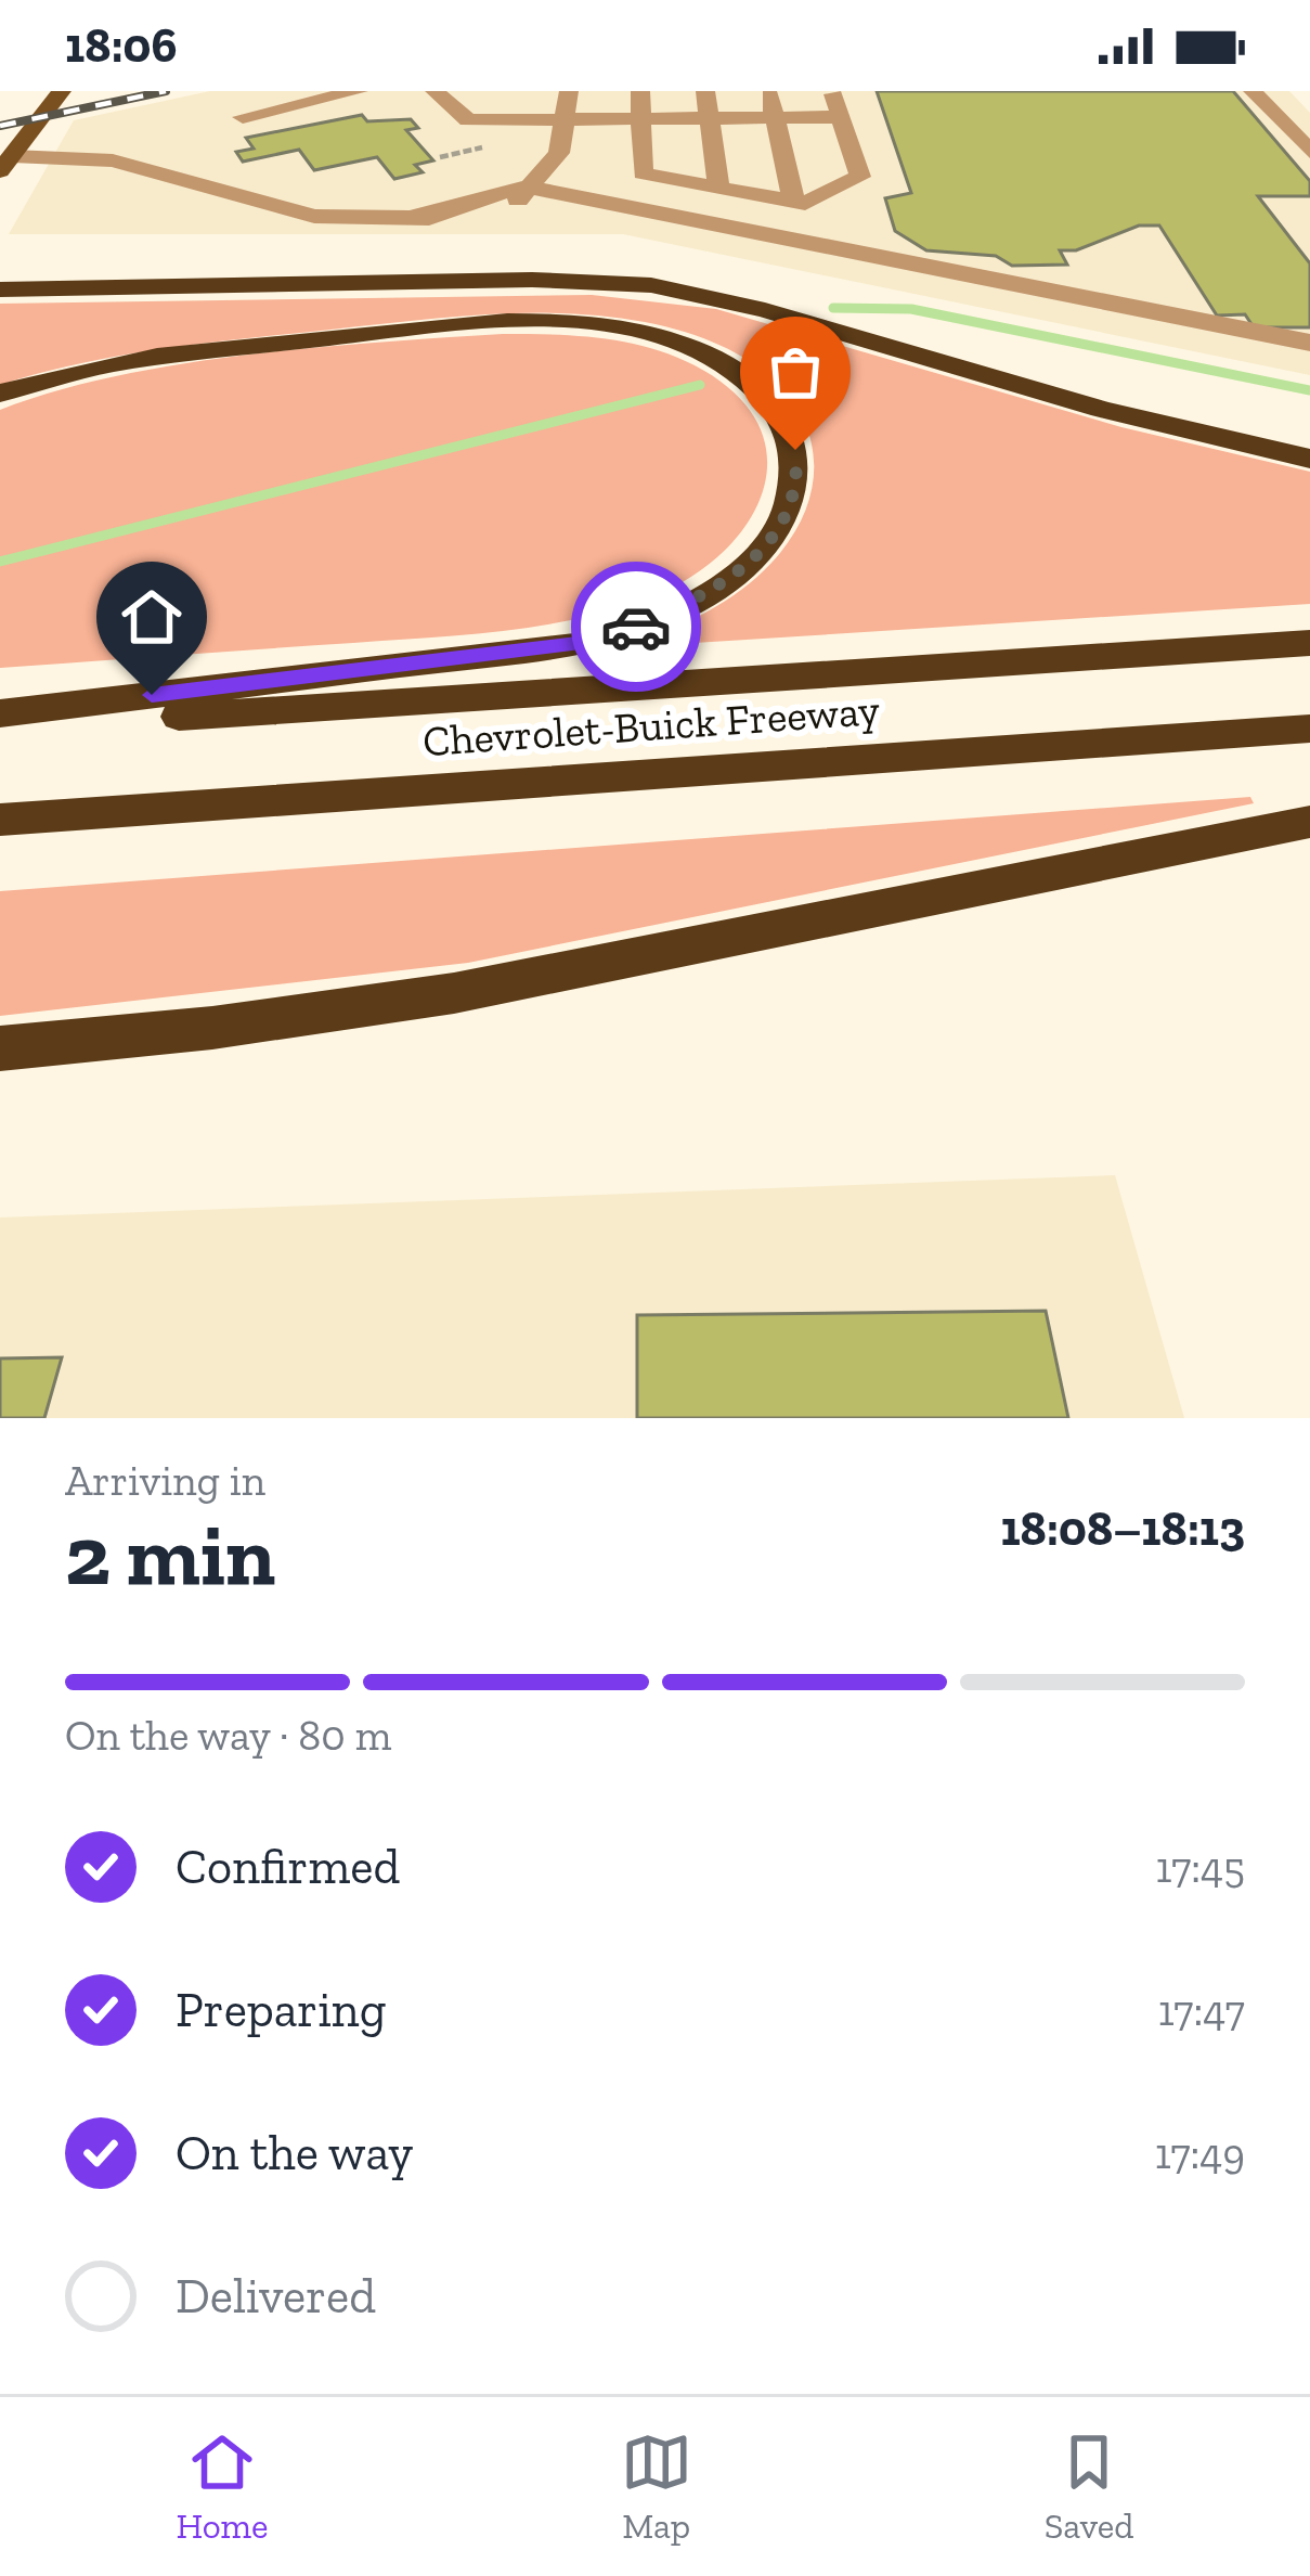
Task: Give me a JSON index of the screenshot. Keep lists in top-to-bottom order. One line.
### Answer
{"streets":{"highway":["Chevrolet-Buick Freeway"]},"page":{"status":"18:06","heading":["2 min","Arriving in","18:08–18:13"],"bar":"On the way · 80 m","list":[["Confirmed","17:45"],["Preparing","17:47"],["On the way","17:49"],"Delivered"],"tabs":["Home","Map","Saved"]}}
